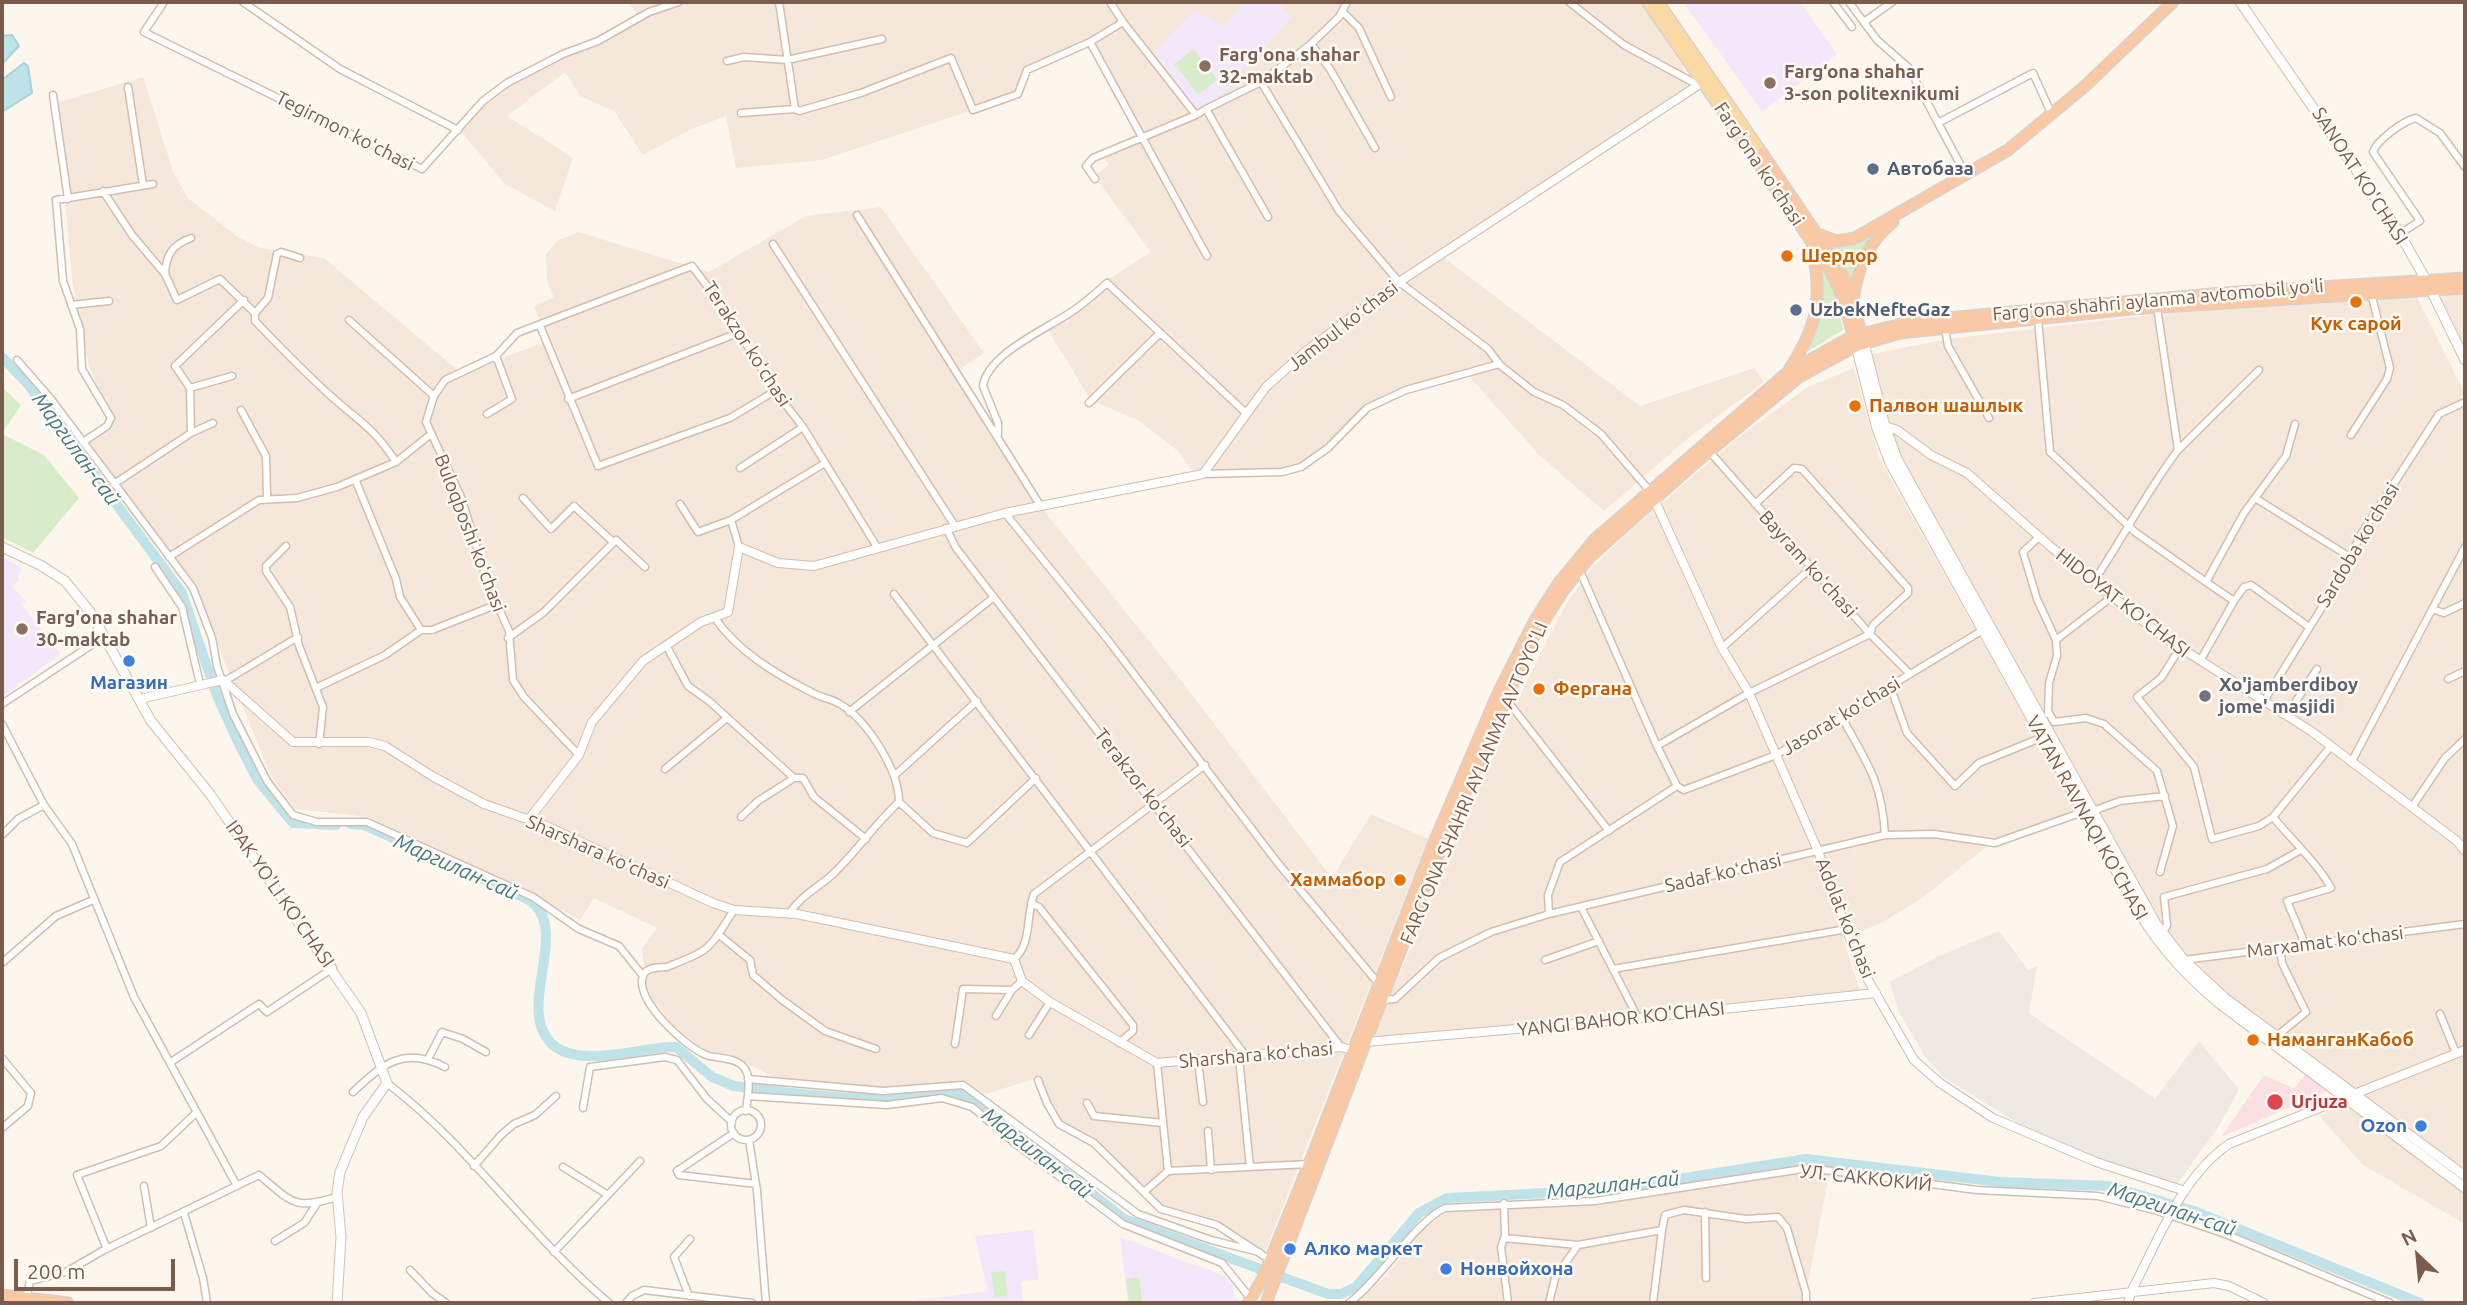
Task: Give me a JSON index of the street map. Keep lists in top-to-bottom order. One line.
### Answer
{"streets":{"highway":["Fargʻona koʻchasi","Fargʻona shahri aylanma avtomobil yoʻli","FARG‘ONA SHAHRI AYLANMA AVTOYO‘LI"],"main road":["SANOAT KO'CHASI","VATAN RAVNAQI KO'CHASI","IPAK YO'LI KO'CHASI"],"street":["Tegirmon koʻchasi","Jambul koʻchasi","Terakzor koʻchasi","Buloqboshi koʻchasi","Sardoba koʻchasi","Bayram koʻchasi","HIDOYAT KO'CHASI","Jasorat koʻchasi","Sharshara koʻchasi","Sadaf koʻchasi","Adolat koʻchasi","Marxamat koʻchasi","YANGI BAHOR KO'CHASI","УЛ. САККОКИЙ"]},"crossings":[["Fargʻona koʻchasi","Fargʻona shahri aylanma avtomobil yoʻli"],["Fargʻona koʻchasi","Jambul koʻchasi"],["Fargʻona koʻchasi","FARG‘ONA SHAHRI AYLANMA AVTOYO‘LI"],["Fargʻona koʻchasi","VATAN RAVNAQI KO'CHASI"],["SANOAT KO'CHASI","Fargʻona shahri aylanma avtomobil yoʻli"],["Fargʻona shahri aylanma avtomobil yoʻli","FARG‘ONA SHAHRI AYLANMA AVTOYO‘LI"],["Fargʻona shahri aylanma avtomobil yoʻli","VATAN RAVNAQI KO'CHASI"],["Terakzor koʻchasi","FARG‘ONA SHAHRI AYLANMA AVTOYO‘LI"],["Terakzor koʻchasi","Sharshara koʻchasi"],["Sardoba koʻchasi","HIDOYAT KO'CHASI"],["Bayram koʻchasi","Jasorat koʻchasi"],["Bayram koʻchasi","FARG‘ONA SHAHRI AYLANMA AVTOYO‘LI"],["HIDOYAT KO'CHASI","VATAN RAVNAQI KO'CHASI"],["Jasorat koʻchasi","VATAN RAVNAQI KO'CHASI"],["Jasorat koʻchasi","Sadaf koʻchasi"],["Jasorat koʻchasi","Adolat koʻchasi"],["FARG‘ONA SHAHRI AYLANMA AVTOYO‘LI","VATAN RAVNAQI KO'CHASI"],["FARG‘ONA SHAHRI AYLANMA AVTOYO‘LI","Sharshara koʻchasi"],["FARG‘ONA SHAHRI AYLANMA AVTOYO‘LI","Sadaf koʻchasi"],["FARG‘ONA SHAHRI AYLANMA AVTOYO‘LI","Adolat koʻchasi"],["FARG‘ONA SHAHRI AYLANMA AVTOYO‘LI","YANGI BAHOR KO'CHASI"],["VATAN RAVNAQI KO'CHASI","Sadaf koʻchasi"],["VATAN RAVNAQI KO'CHASI","Marxamat koʻchasi"],["Sadaf koʻchasi","Adolat koʻchasi"],["Adolat koʻchasi","YANGI BAHOR KO'CHASI"]],"water":["Маргилан-сай"],"places":["Farg'ona shahar 32-maktab","Farg‘ona shahar 3-son politexnikumi","Автобаза","Шердор","Кук сарой","UzbekNefteGaz","Палвон шашлык","Farg'ona shahar 30-maktab","Магазин","Фергана","Xo'jamberdiboy jome' masjidi","Хаммабор","НаманганКабоб","Urjuza","Ozon","Алко маркет","Нонвойхона"],"scale_bar":"200 m","north":"top left"}
